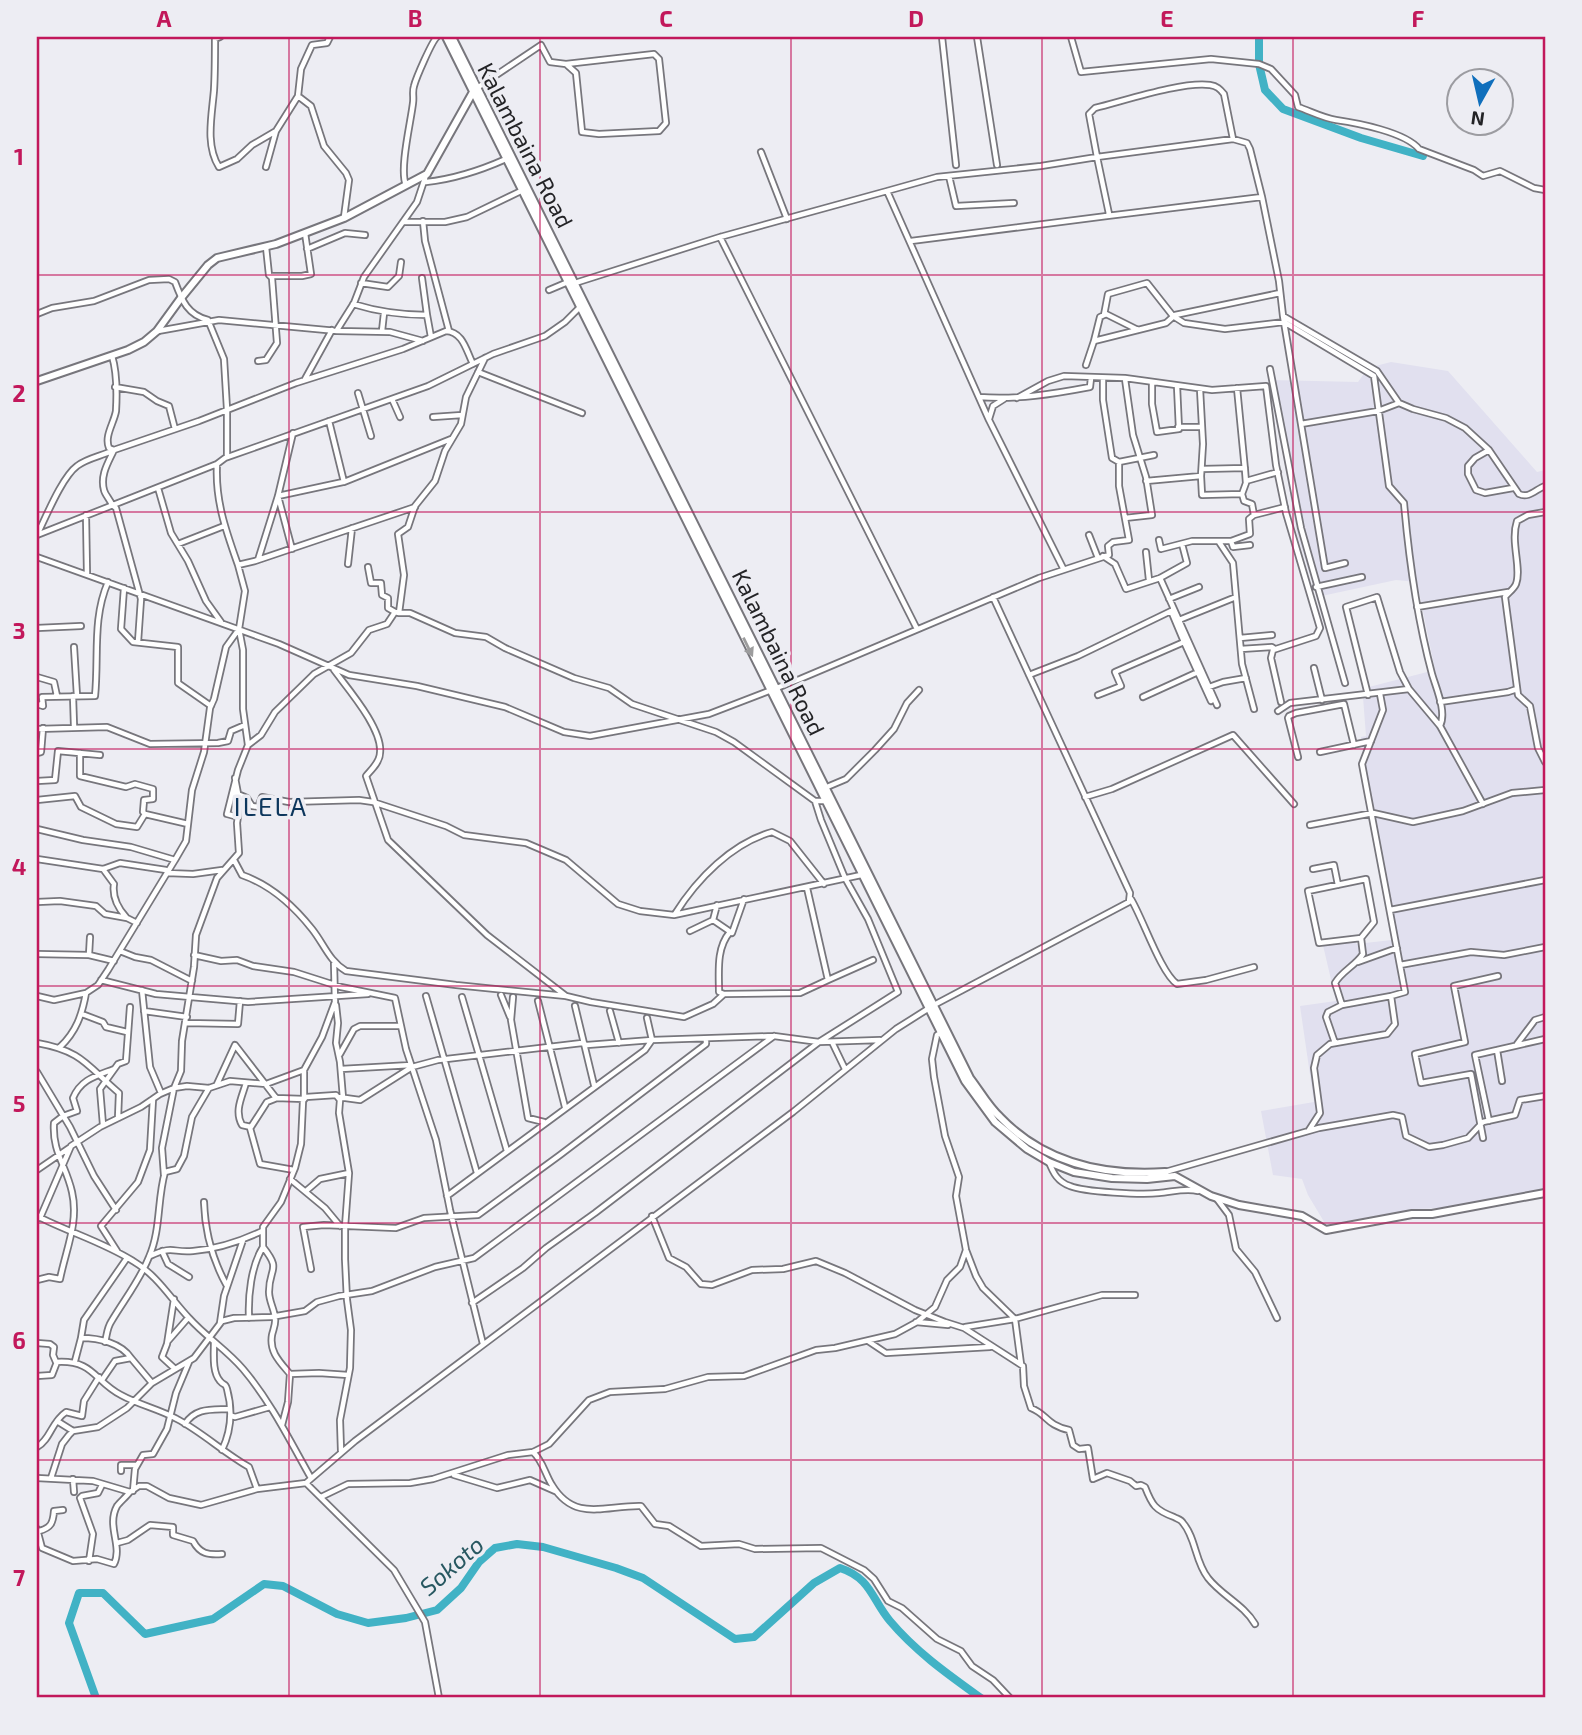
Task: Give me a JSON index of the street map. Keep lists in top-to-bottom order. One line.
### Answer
{"streets":{"main road":["Kalambaina Road"]},"districts":["ILELA"],"water":["Sokoto"],"north":"bottom","grid":{"columns":["A","B","C","D","E","F"],"rows":["1","2","3","4","5","6","7"]}}
